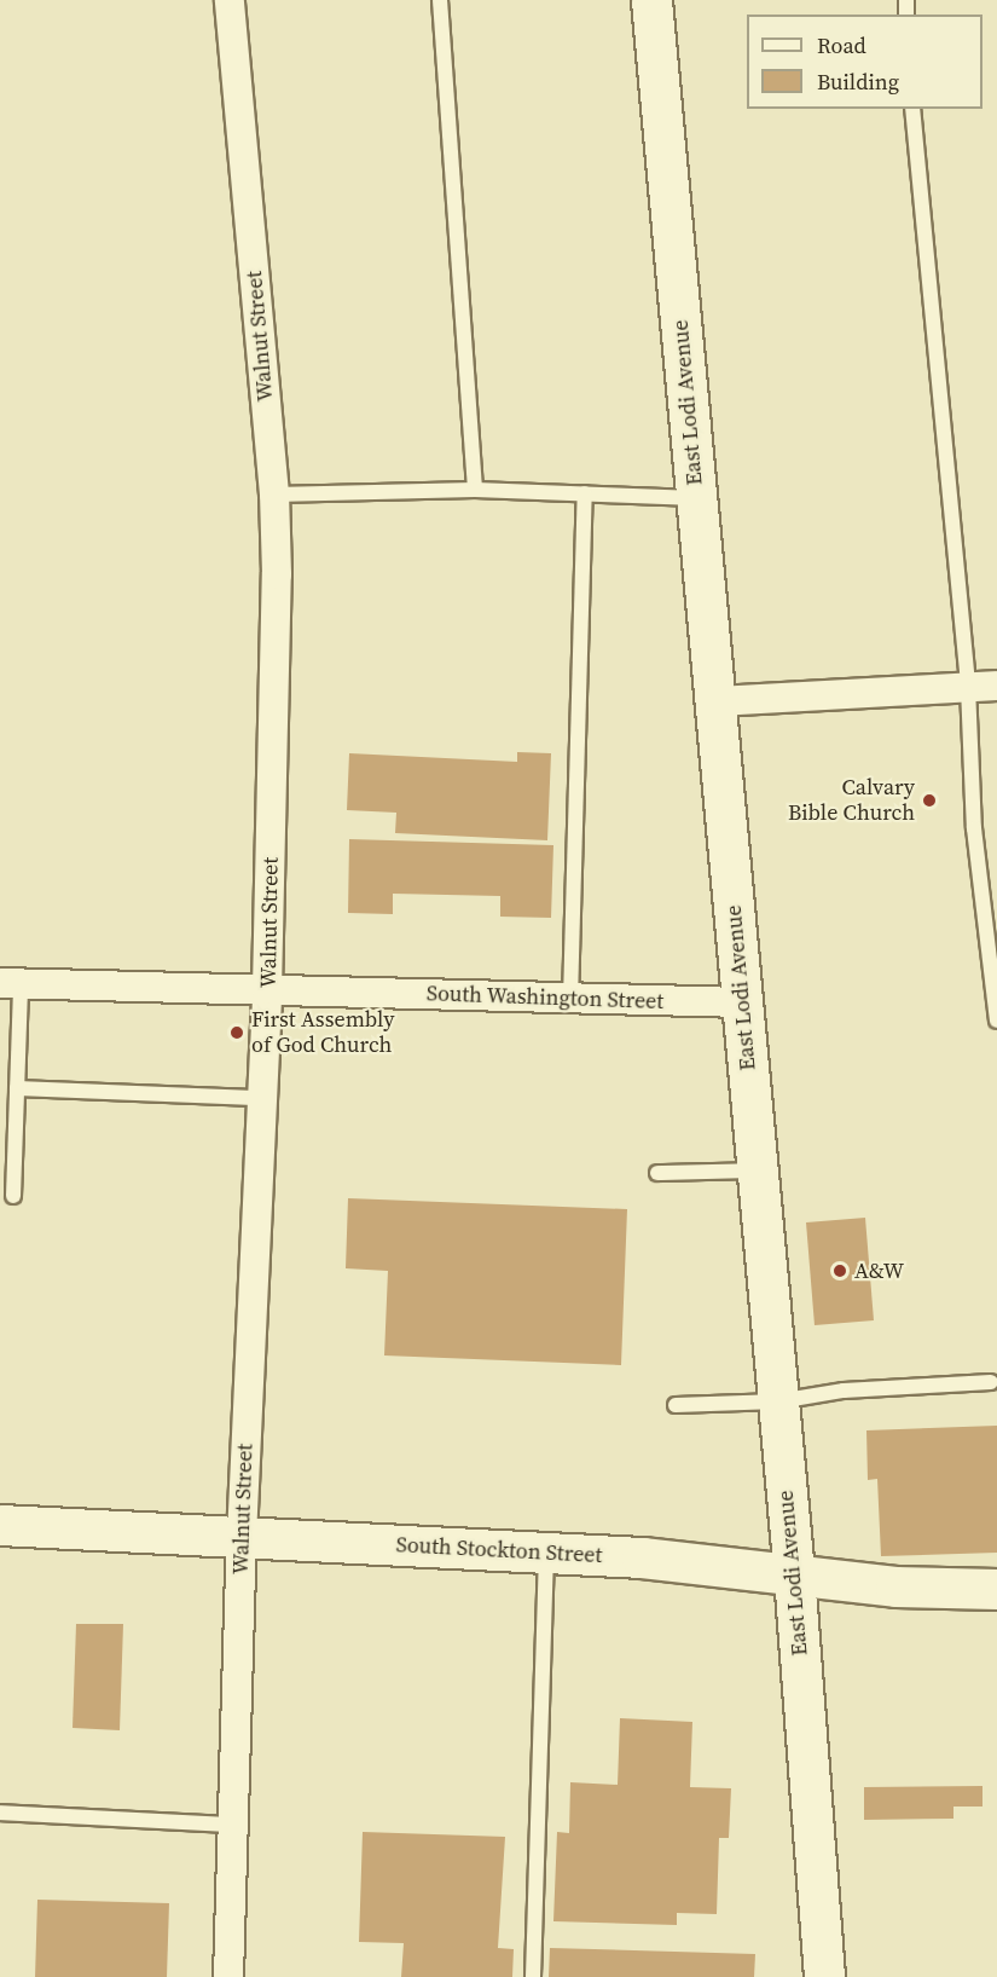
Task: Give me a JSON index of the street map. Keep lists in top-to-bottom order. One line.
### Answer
{"streets":{"main road":["East Lodi Avenue","South Stockton Street"],"street":["Walnut Street","South Washington Street"]},"crossings":[["Walnut Street","South Washington Street"],["Walnut Street","South Stockton Street"],["East Lodi Avenue","South Washington Street"],["East Lodi Avenue","South Stockton Street"]],"places":["Calvary Bible Church","First Assembly of God Church","A&W"],"legend":["Road","Building"]}
